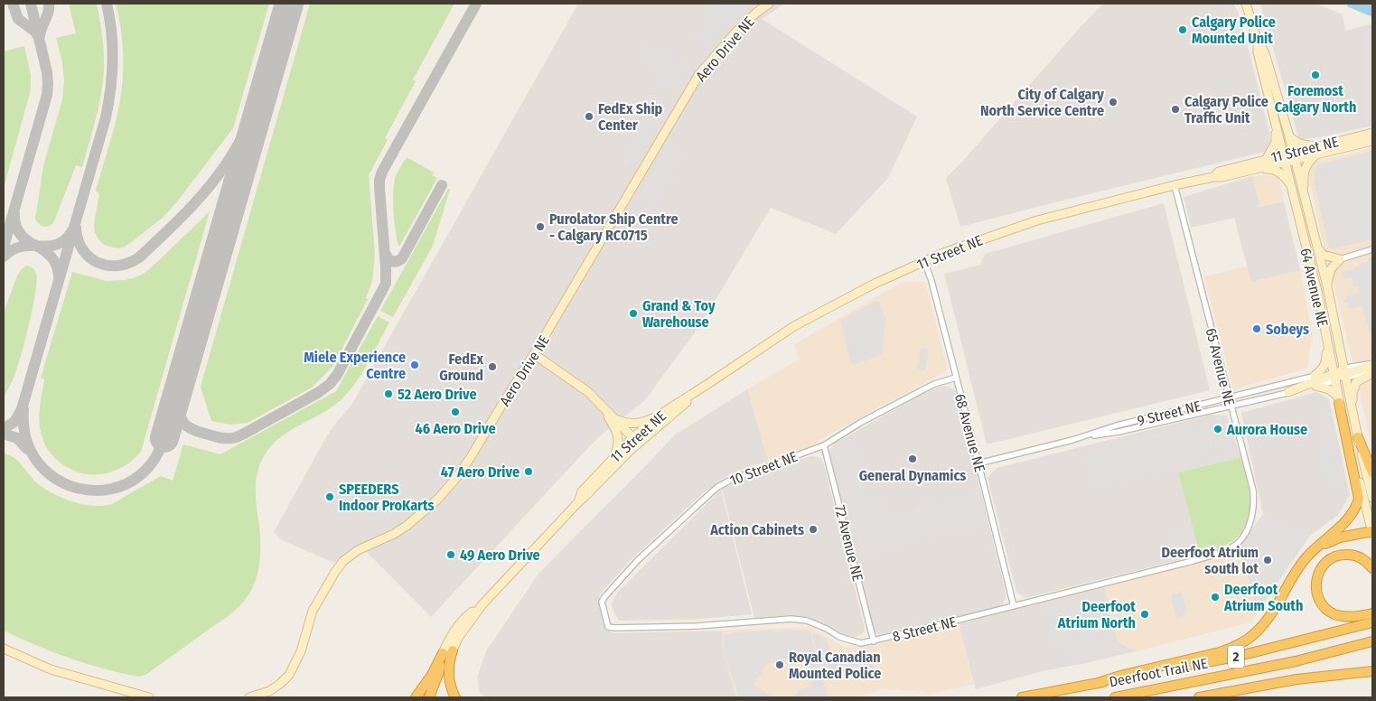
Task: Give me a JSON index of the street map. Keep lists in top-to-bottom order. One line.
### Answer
{"streets":{"highway":["2","Deerfoot Trail NE"],"street":["Aero Drive NE","11 Street NE","64 Avenue NE","65 Avenue NE","9 Street NE","68 Avenue NE","10 Street NE","72 Avenue NE","8 Street NE"]},"crossings":[["11 Street NE","64 Avenue NE"],["11 Street NE","65 Avenue NE"],["11 Street NE","68 Avenue NE"],["64 Avenue NE","9 Street NE"],["65 Avenue NE","9 Street NE"],["65 Avenue NE","8 Street NE"],["9 Street NE","68 Avenue NE"],["68 Avenue NE","10 Street NE"],["68 Avenue NE","8 Street NE"],["10 Street NE","72 Avenue NE"],["10 Street NE","8 Street NE"],["72 Avenue NE","8 Street NE"]],"places":["Calgary Police Mounted Unit","Foremost Calgary North","City of Calgary North Service Centre","Calgary Police Traffic Unit","FedEx Ship Center","Purolator Ship Centre - Calgary RC0715","Grand & Toy Warehouse","Sobeys","Miele Experience Centre","FedEx Ground","52 Aero Drive","46 Aero Drive","Aurora House","General Dynamics","47 Aero Drive","SPEEDERS Indoor ProKarts","Action Cabinets","49 Aero Drive","Deerfoot Atrium south lot","Deerfoot Atrium South","Deerfoot Atrium North","Royal Canadian Mounted Police"]}
